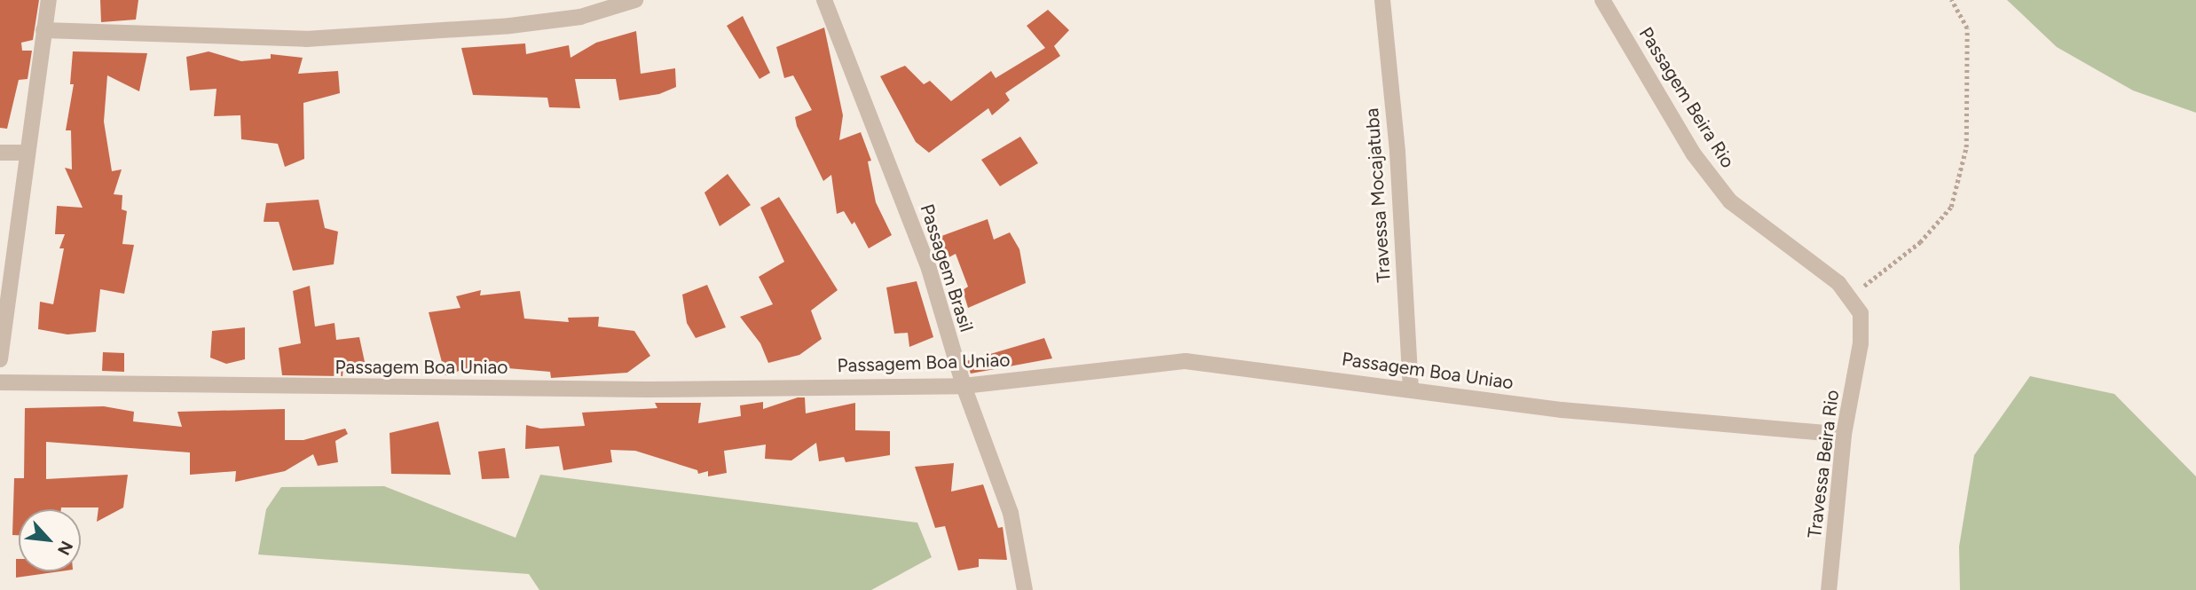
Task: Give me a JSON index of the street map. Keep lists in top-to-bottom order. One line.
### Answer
{"streets":{"street":["Passagem Beira Rio","Travessa Mocajatuba","Passagem Brasil","Passagem Boa Uniao","Travessa Beira Rio"]},"crossings":[["Passagem Beira Rio","Travessa Beira Rio"],["Travessa Mocajatuba","Passagem Boa Uniao"],["Passagem Brasil","Passagem Boa Uniao"],["Passagem Boa Uniao","Travessa Beira Rio"]],"north":"bottom right"}
